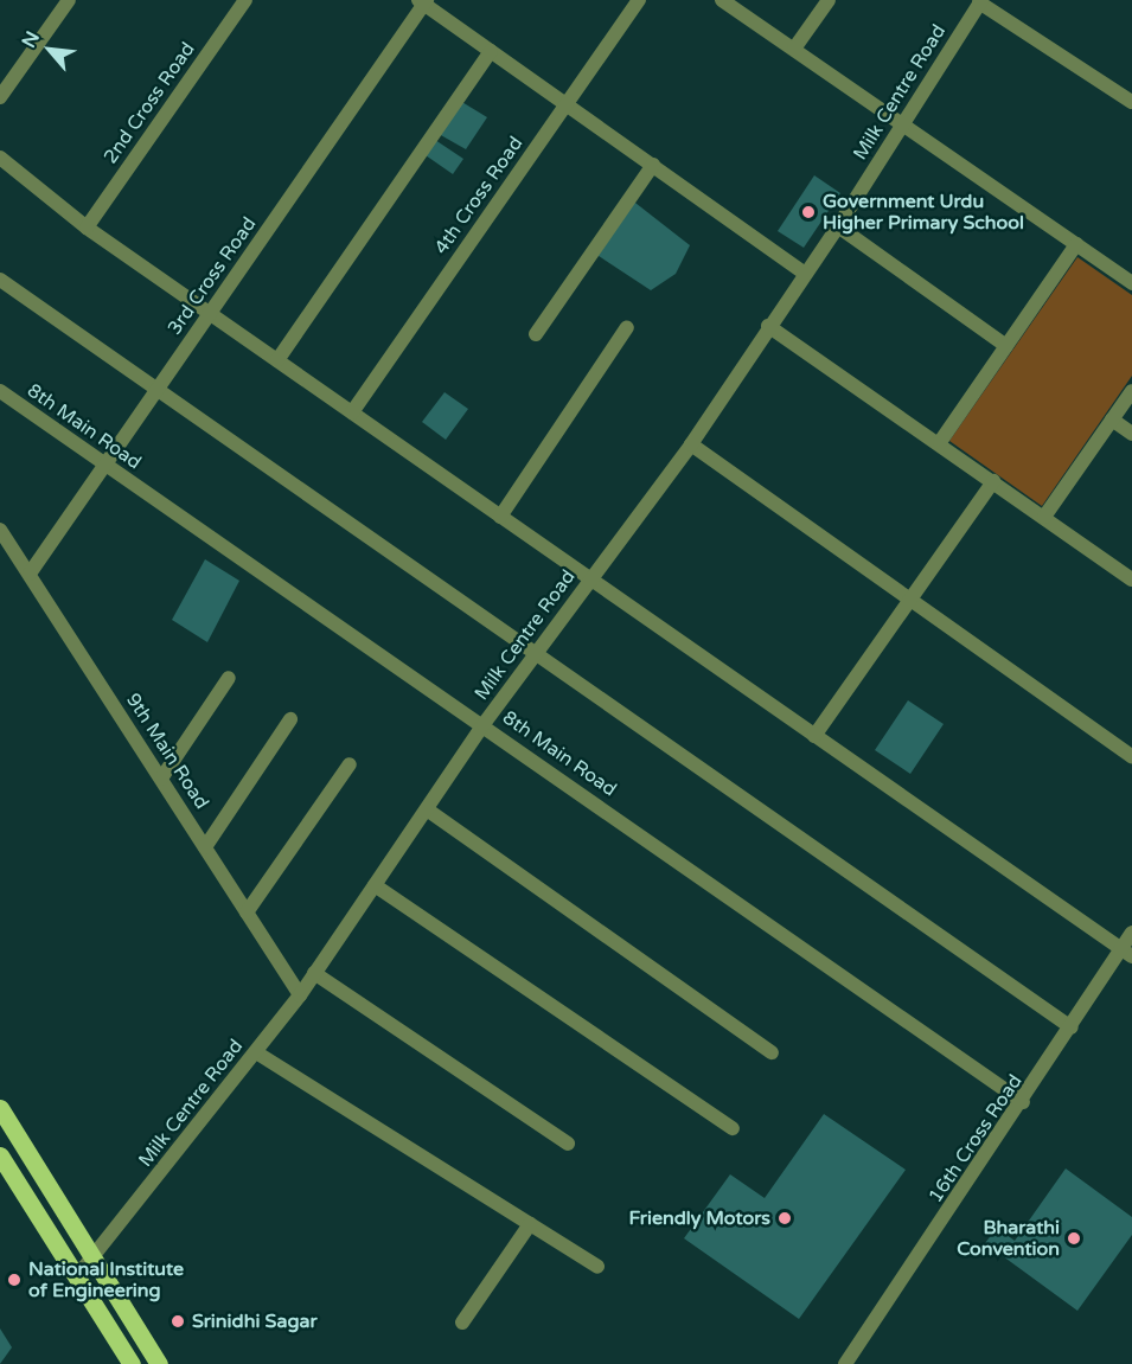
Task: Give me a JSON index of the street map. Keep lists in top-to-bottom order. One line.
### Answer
{"streets":{"street":["Milk Centre Road","2nd Cross Road","4th Cross Road","3rd Cross Road","8th Main Road","9th Main Road","16th Cross Road"]},"crossings":[["Milk Centre Road","8th Main Road"],["Milk Centre Road","9th Main Road"],["3rd Cross Road","8th Main Road"],["3rd Cross Road","9th Main Road"],["8th Main Road","16th Cross Road"]],"places":["Government Urdu Higher Primary School","Friendly Motors","Bharathi Convention","National Institute of Engineering","Srinidhi Sagar"],"north":"top left"}
